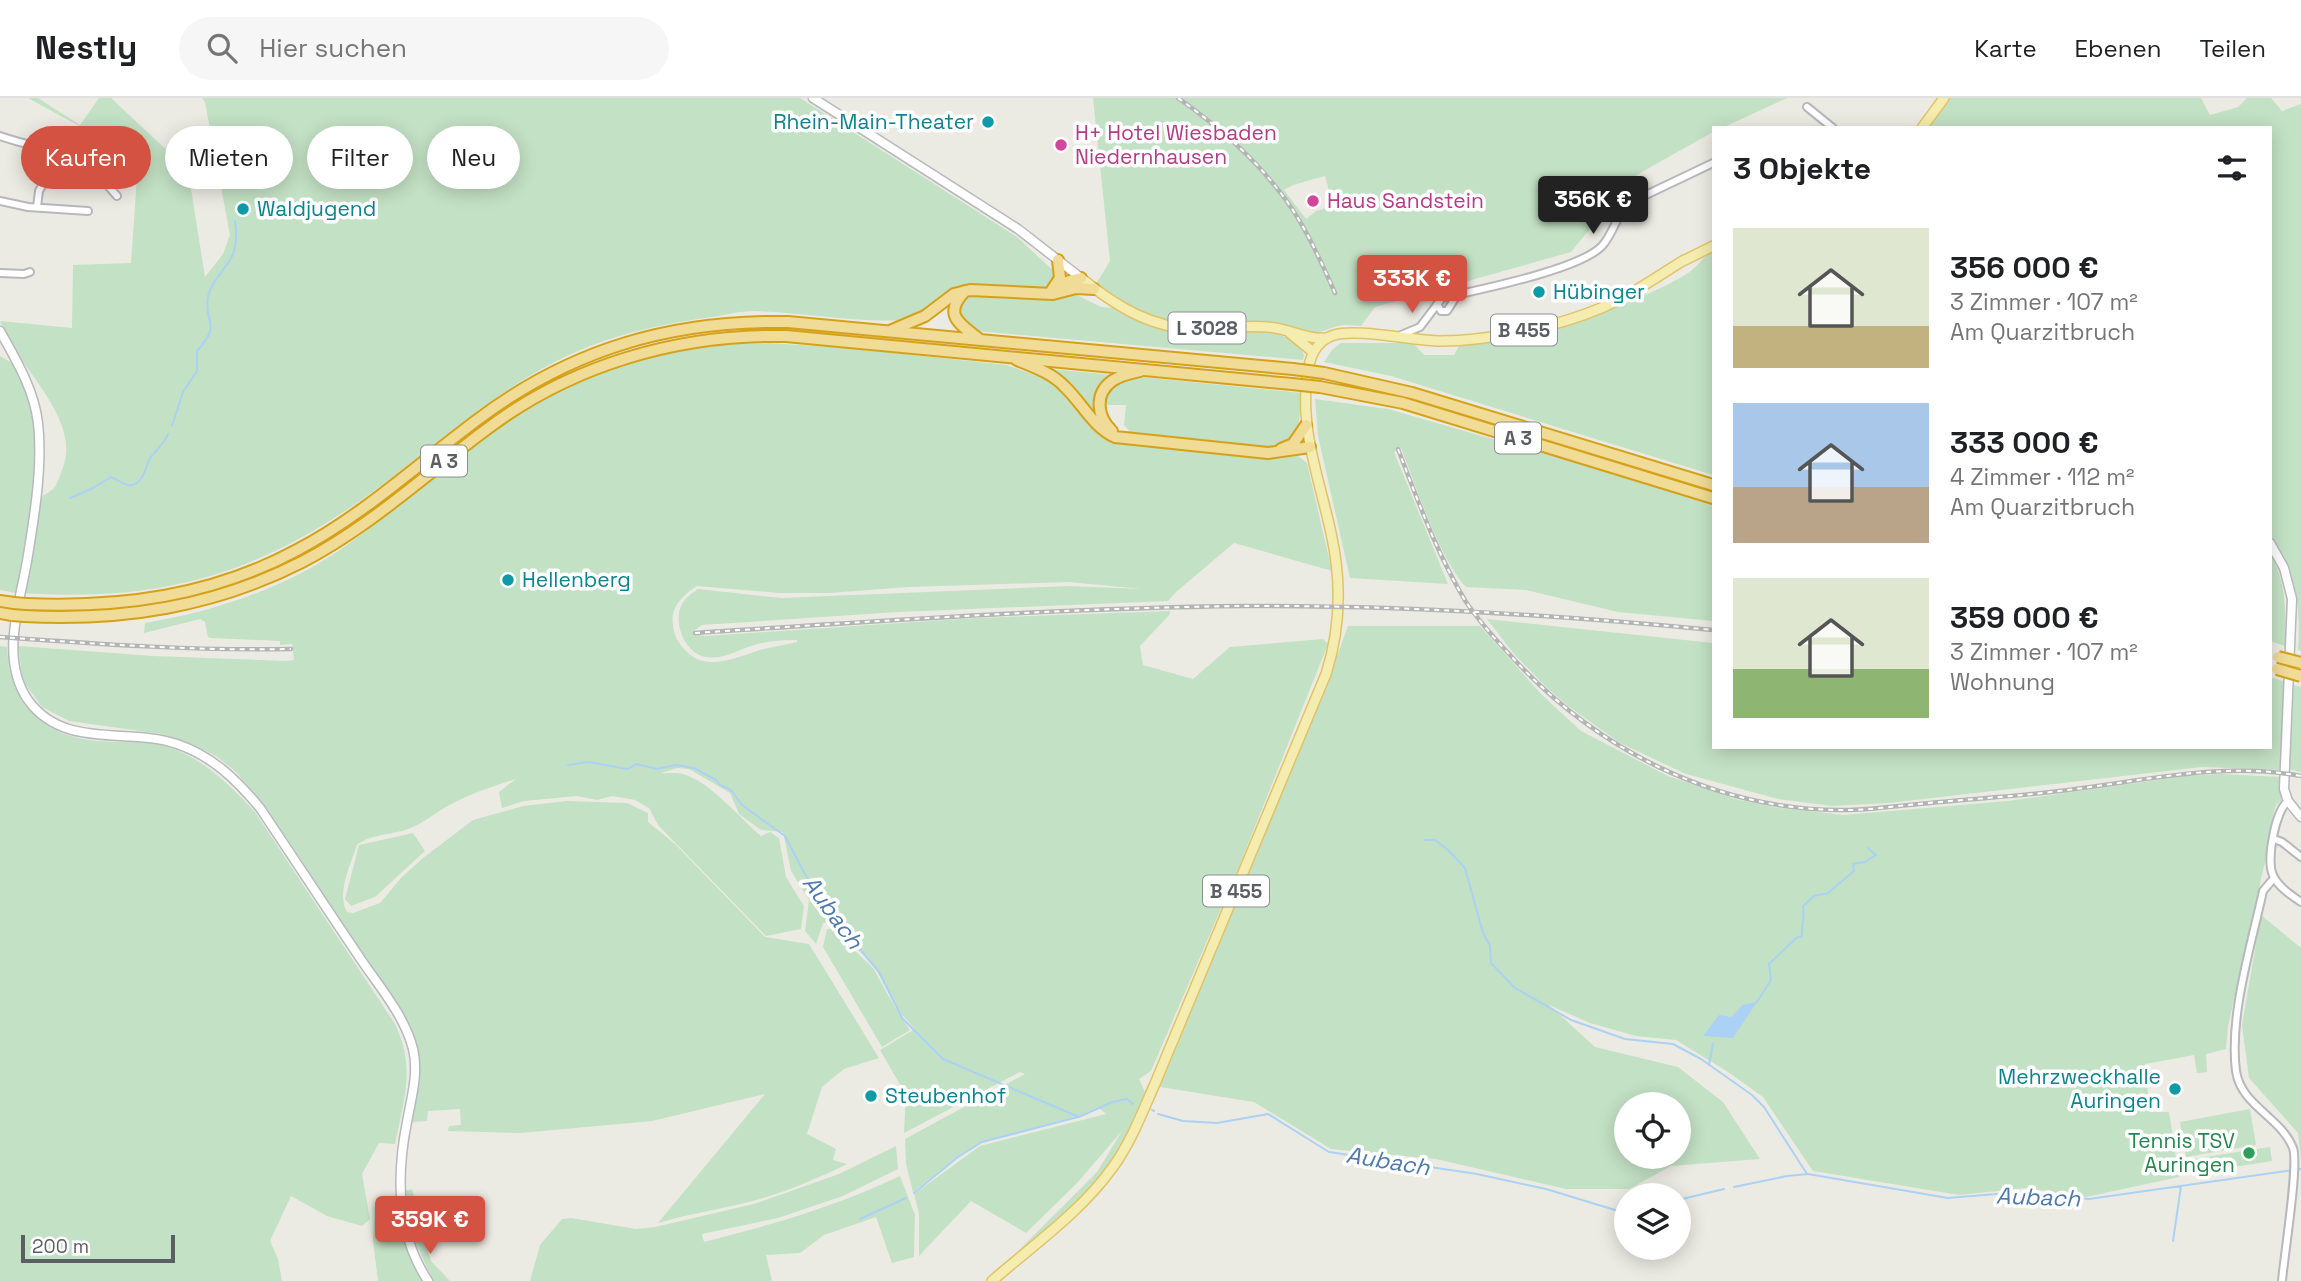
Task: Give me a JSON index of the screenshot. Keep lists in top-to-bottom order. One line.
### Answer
{"streets":{"highway":["A 3"],"main road":["L 3028","B 455"]},"crossings":[["L 3028","B 455"]],"water":["Aubach"],"places":["Rhein-Main-Theater","H+ Hotel Wiesbaden Niedernhausen","Haus Sandstein","Waldjugend","Hübinger","Hellenberg","Mehrzweckhalle Auringen","Steubenhof","Tennis TSV Auringen"],"scale_bar":"200 m","page":{"header":"Nestly","search":"Hier suchen","nav":["Karte","Ebenen","Teilen"],"chip":["Kaufen","Mieten","Filter","Neu"],"heading":"3 Objekte","price":["356K €","333K €","359K €"],"list":[{"name":"356 000 €","note":"3 Zimmer · 107 m² · Am Quarzitbruch"},{"name":"333 000 €","note":"4 Zimmer · 112 m² · Am Quarzitbruch"},{"name":"359 000 €","note":"3 Zimmer · 107 m² · Wohnung"}],"scale":"200 m"}}
